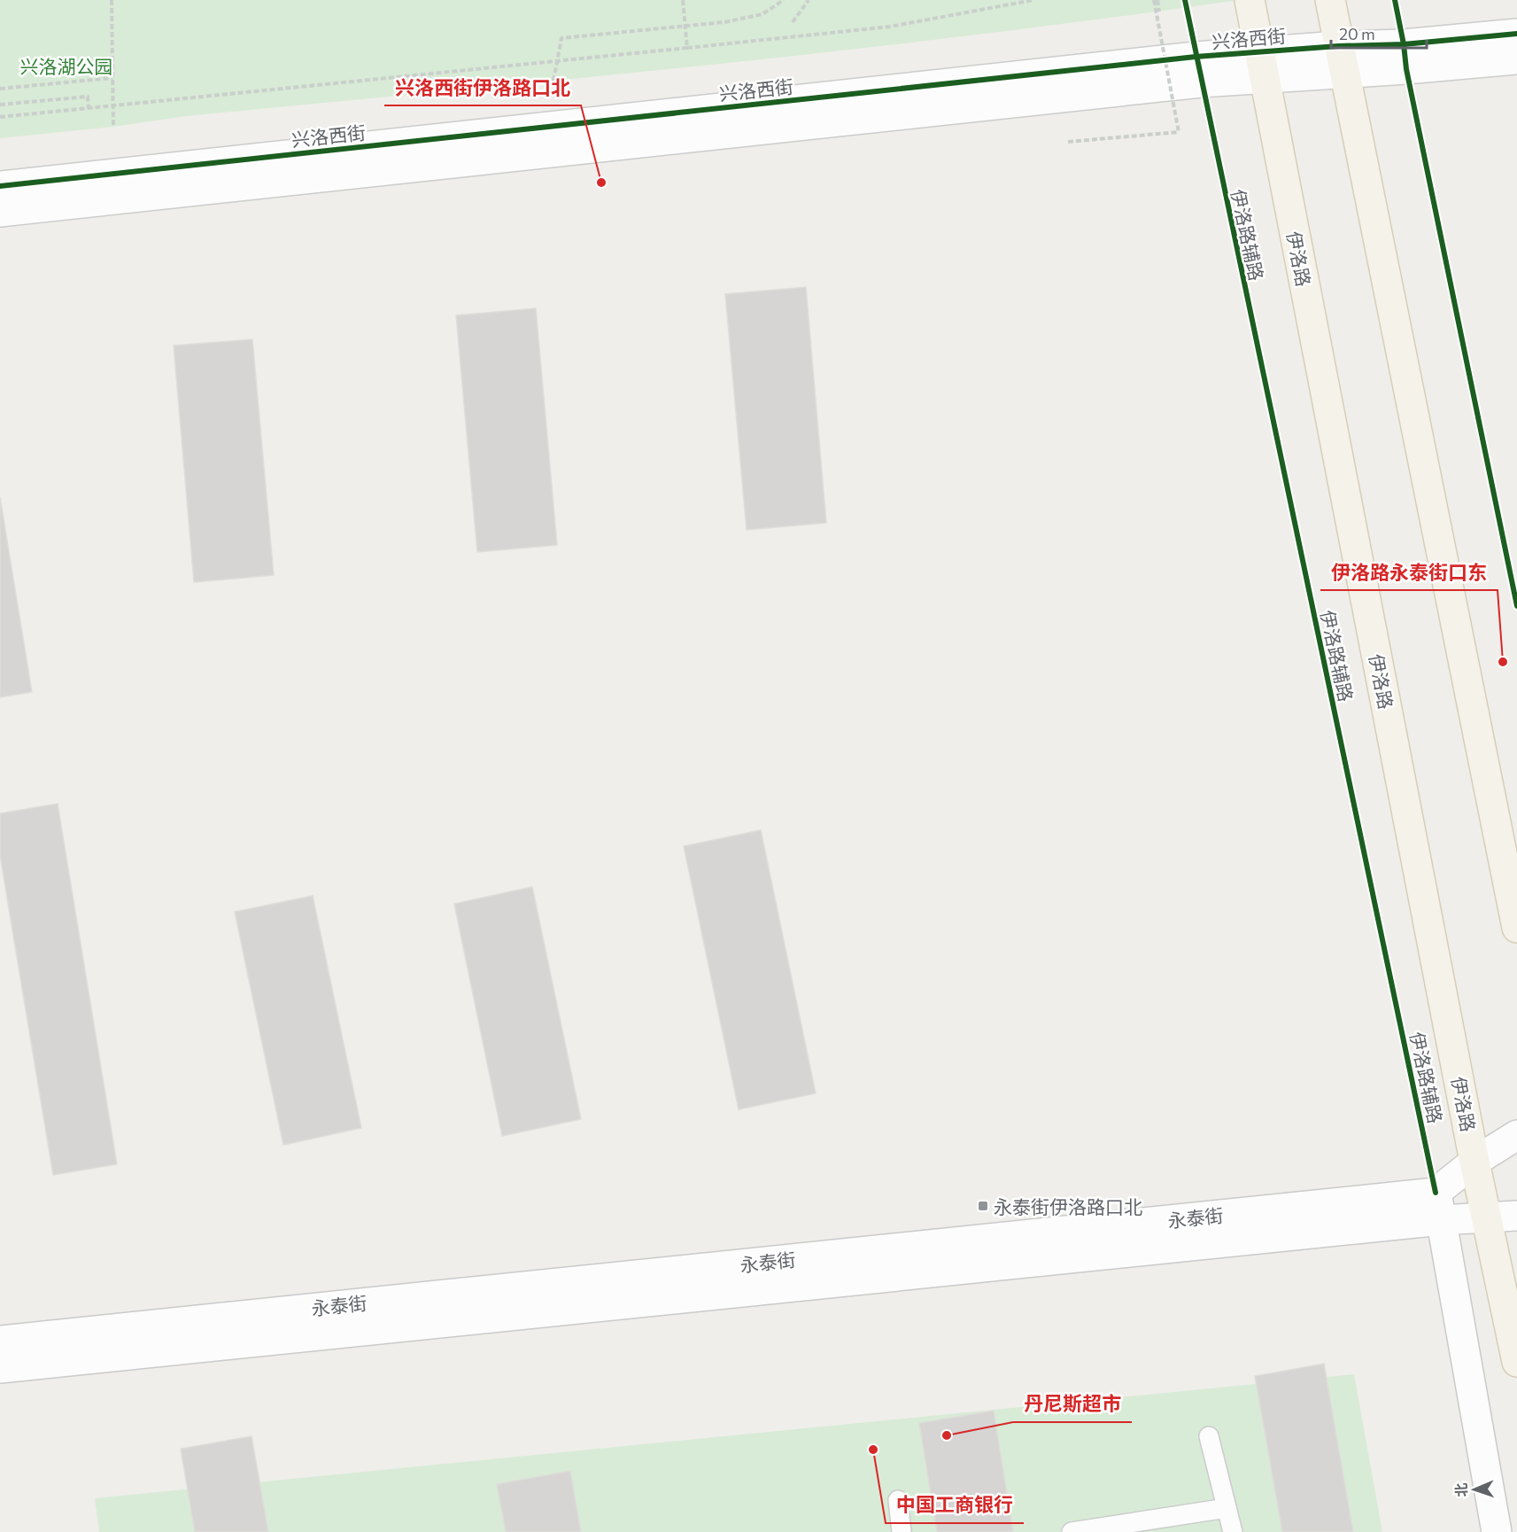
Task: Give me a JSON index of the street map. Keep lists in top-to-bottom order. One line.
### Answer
{"streets":{"main road":["兴洛西街","伊洛路","永泰街"],"cycle path":["伊洛路辅路"]},"crossings":[["兴洛西街","伊洛路"],["伊洛路","永泰街"]],"parks":["兴洛湖公园"],"places":{"other":["兴洛西街伊洛路口北","伊洛路永泰街口东","丹尼斯超市","中国工商银行"],"transit":["永泰街伊洛路口北"]},"scale_bar":"20 m","north":"left"}
